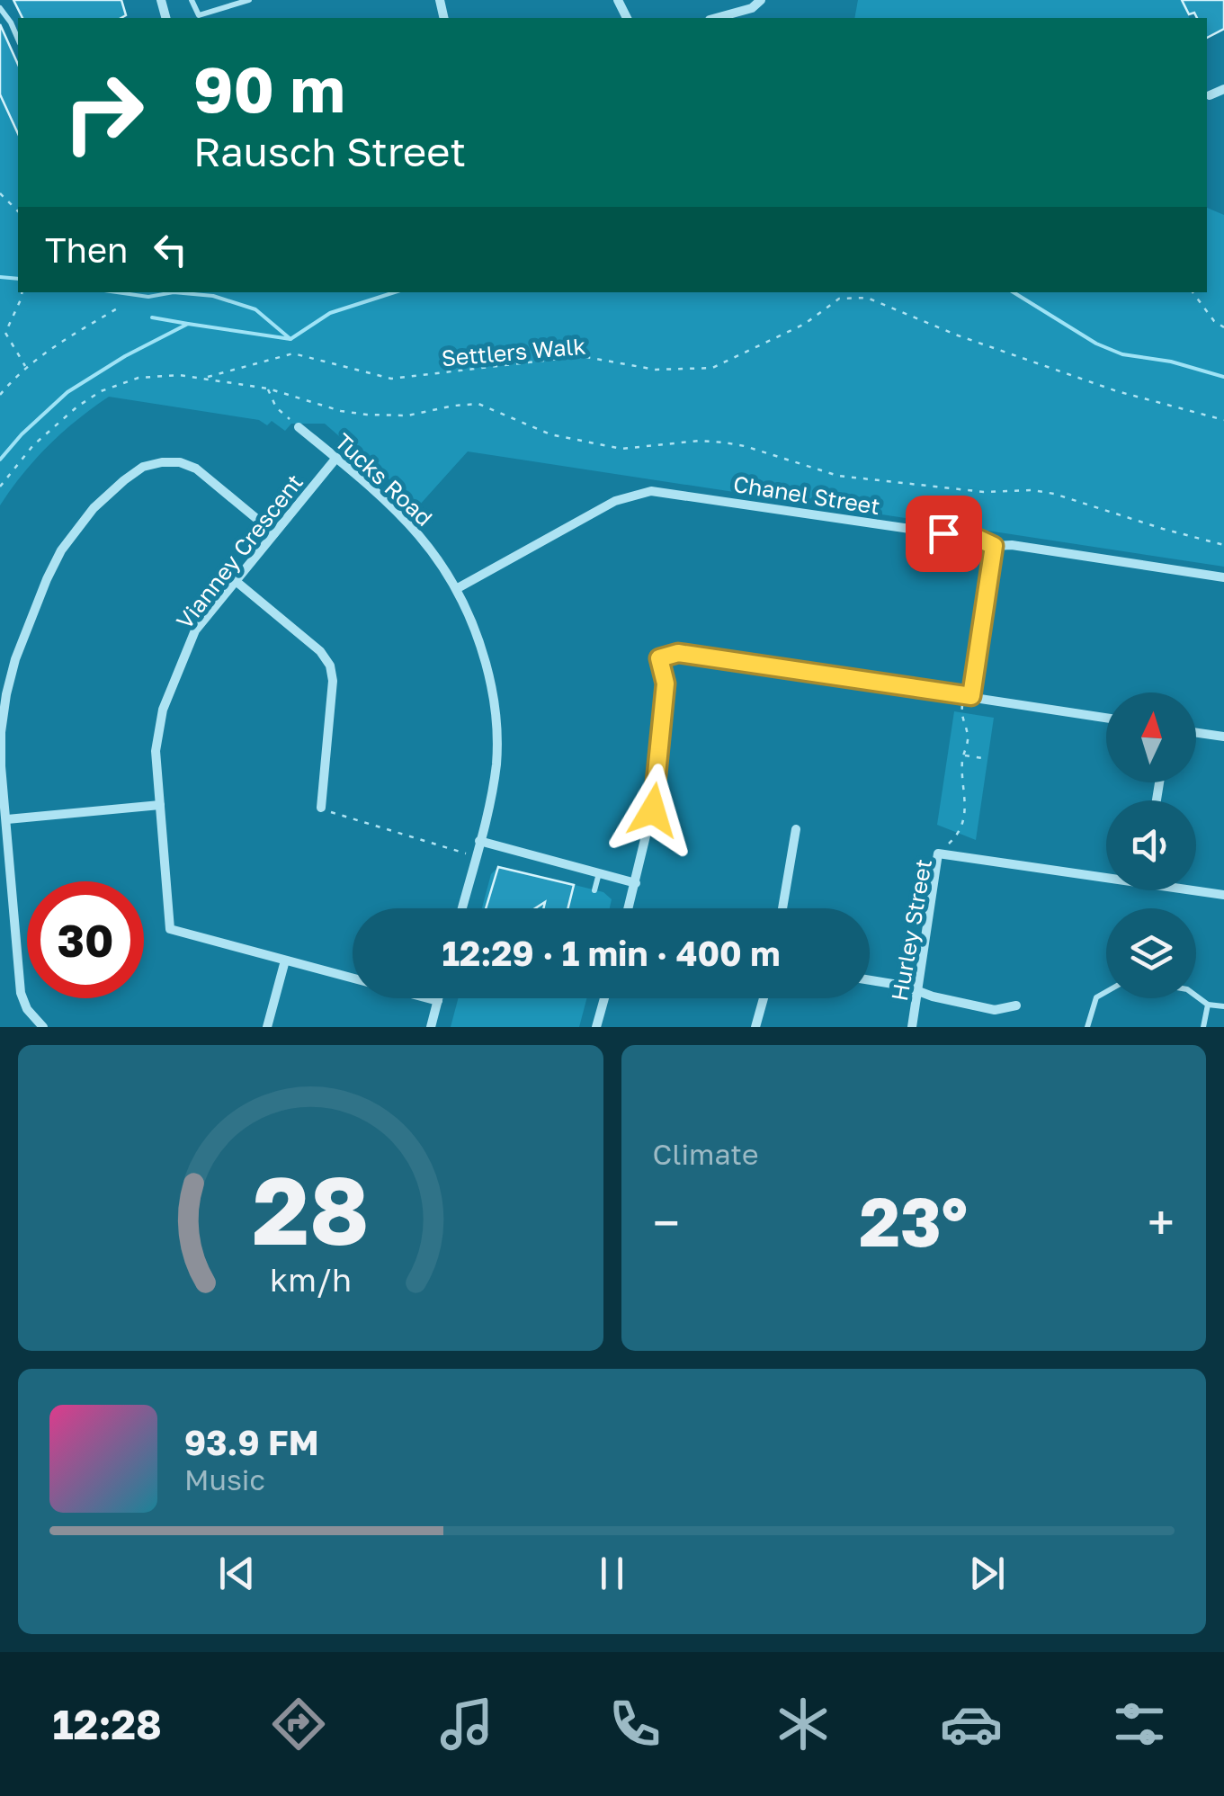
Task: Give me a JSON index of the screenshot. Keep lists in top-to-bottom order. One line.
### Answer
{"streets":{"street":["Tucks Road","Chanel Street","Vianney Crescent","Hurley Street"],"path":["Settlers Walk"]},"crossings":[["Tucks Road","Chanel Street"],["Tucks Road","Vianney Crescent"]],"north":"top","page":{"turn":["90 m","Rausch Street"],"then":"Then","limit":"30","trip":"12:29 · 1 min · 400 m","tile":"Climate","heat":["−","23°","+"],"song":["93.9 FM","Music"],"tabs":"12:28","gauge":["28","km/h"]}}
